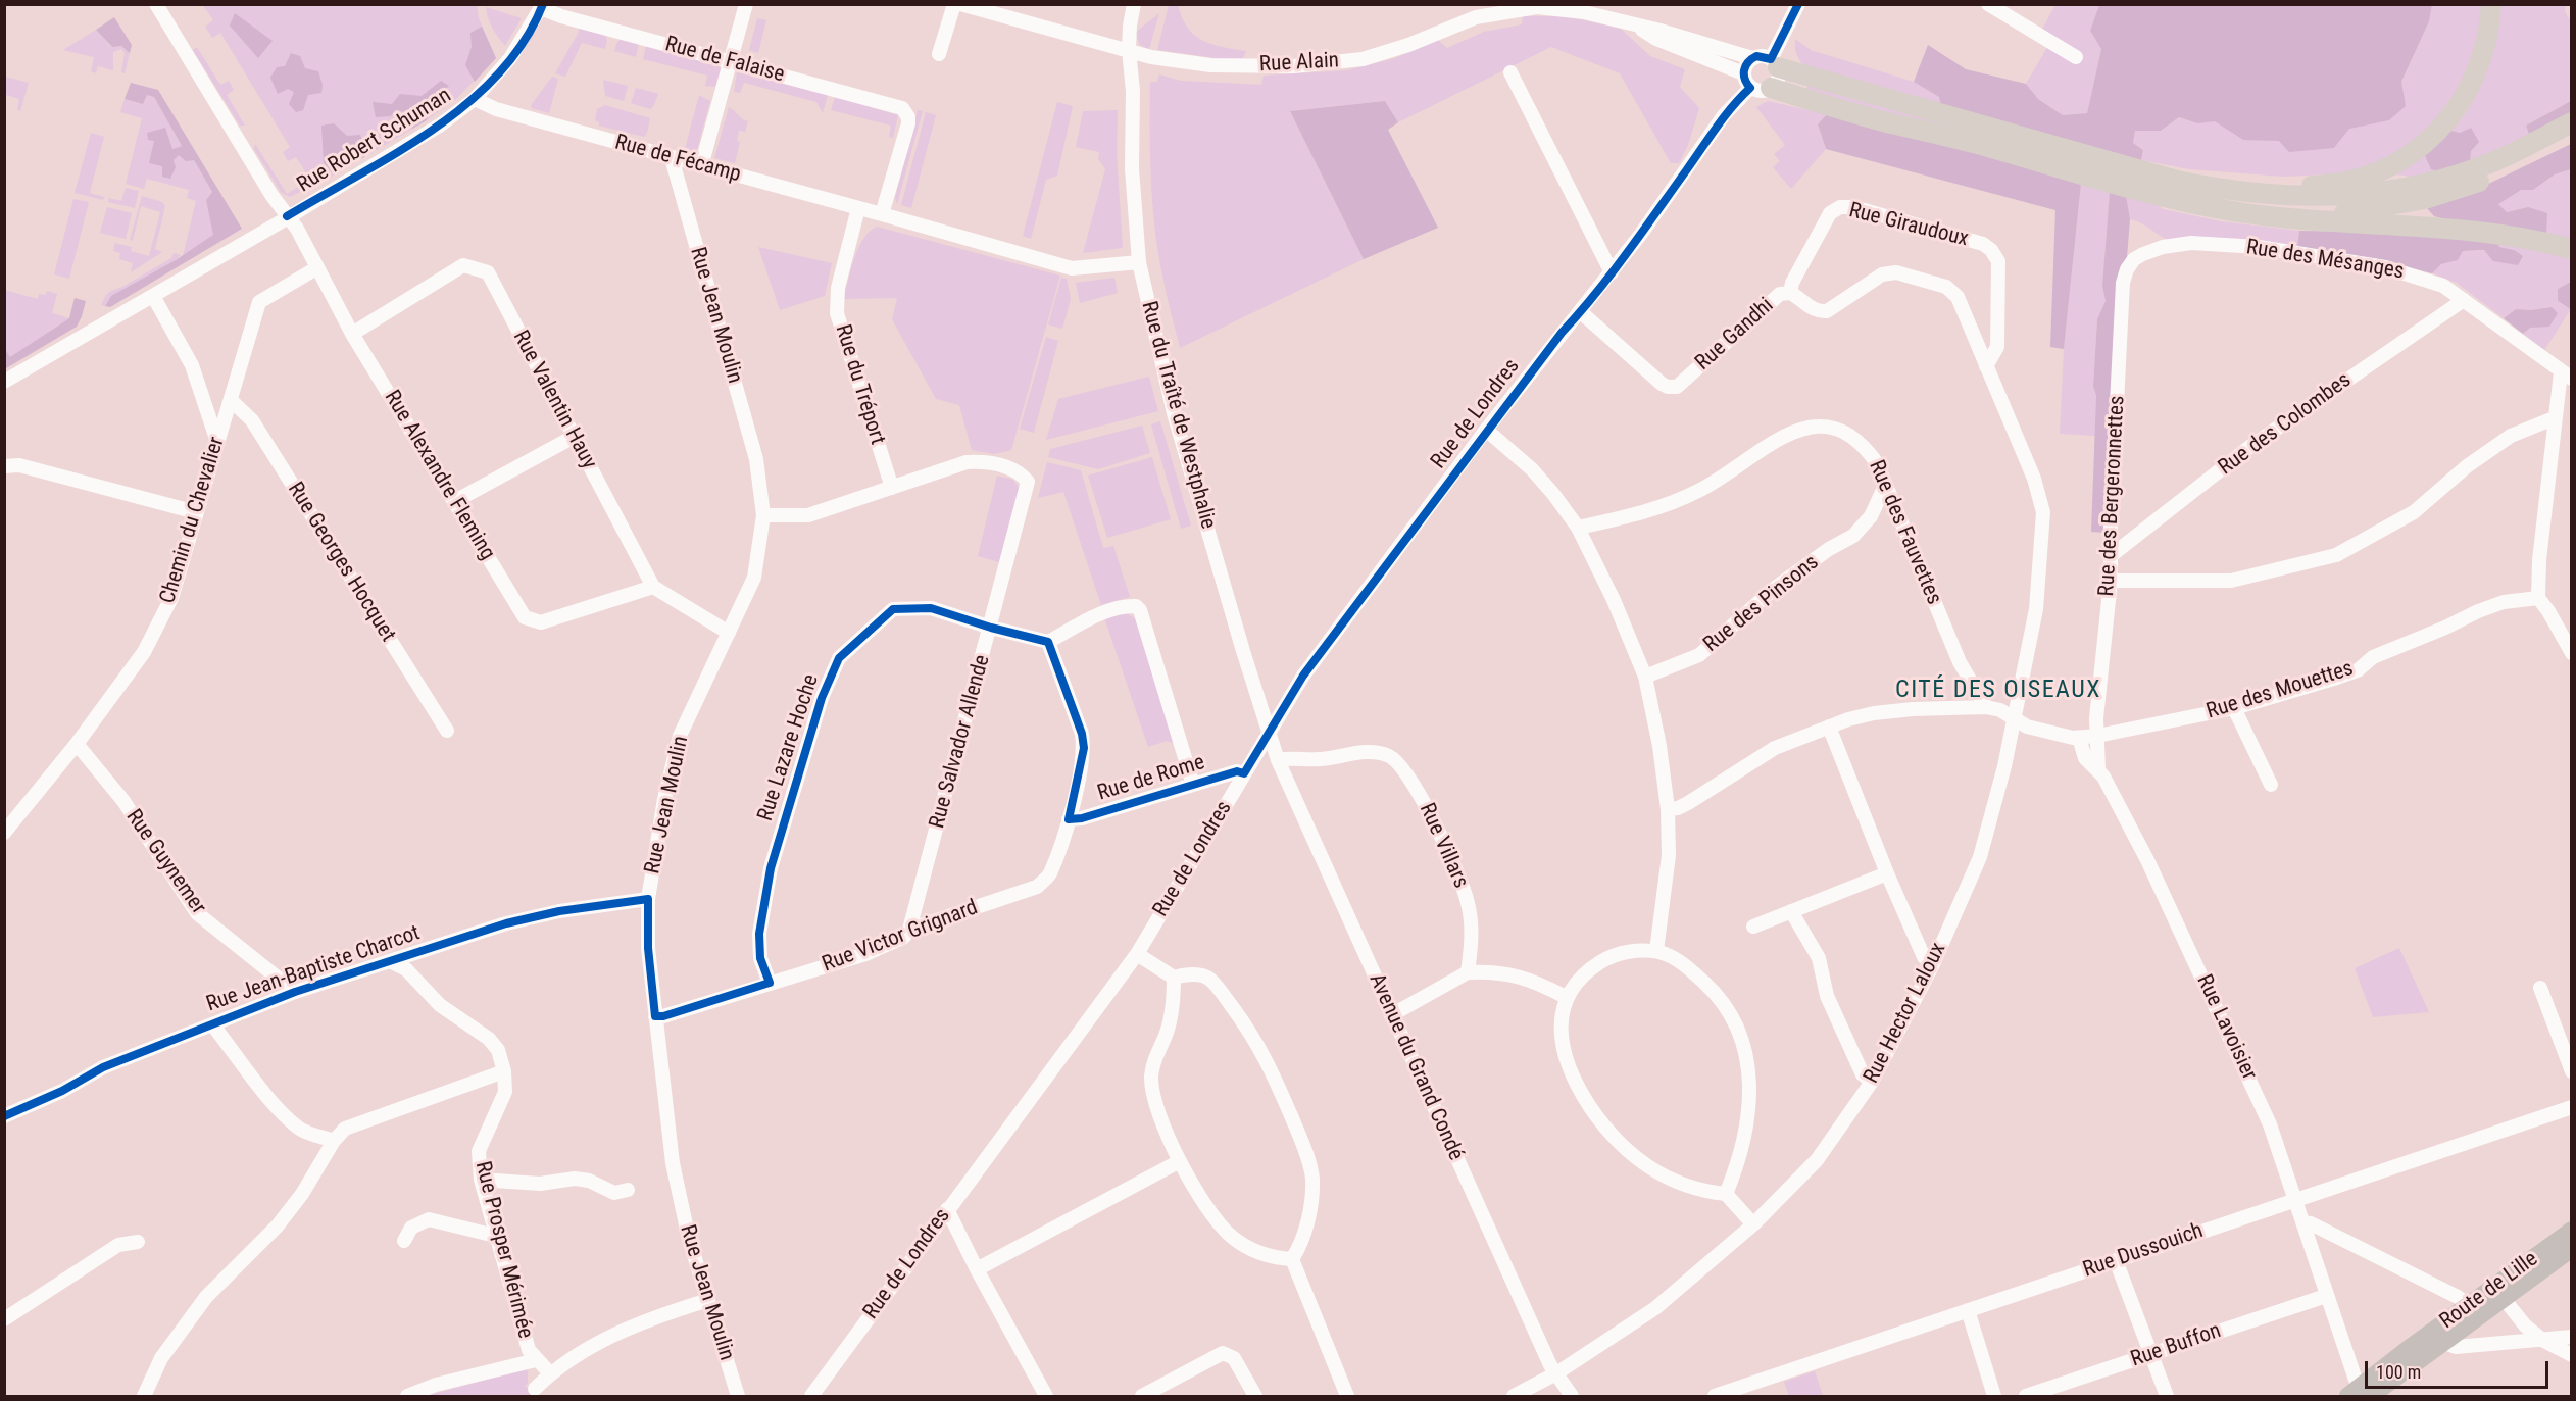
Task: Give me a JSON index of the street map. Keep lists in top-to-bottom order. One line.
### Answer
{"streets":{"main road":["Route de Lille"],"street":["Rue de Falaise","Rue Alain","Rue Robert Schuman","Rue de Fécamp","Rue Giraudoux","Rue des Mésanges","Rue Jean Moulin","Rue Gandhi","Rue du Tréport","Rue Valentin Hauy","Rue de Londres","Rue du Traîté de Westphalie","Rue des Colombes","Rue Alexandre Fleming","Rue des Bergeronnettes","Chemin du Chevalier","Rue des Fauvettes","Rue Georges Hocquet","Rue des Pinsons","Rue des Mouettes","Rue Salvador Allende","Rue Lazare Hoche","Rue de Rome","Rue Villars","Rue Guynemer","Rue Victor Grignard","Rue Jean-Baptiste Charcot","Rue Hector Laloux","Rue Lavoisier","Avenue du Grand Condé","Rue Prosper Mérimée","Rue Dussouich","Rue Buffon"]},"crossings":[["Rue de Falaise","Rue Robert Schuman"],["Rue de Falaise","Rue de Fécamp"],["Rue Alain","Rue de Londres"],["Rue Alain","Rue du Traîté de Westphalie"],["Rue Robert Schuman","Rue de Fécamp"],["Rue Robert Schuman","Rue Alexandre Fleming"],["Rue de Fécamp","Rue Jean Moulin"],["Rue de Fécamp","Rue du Tréport"],["Rue de Fécamp","Rue du Traîté de Westphalie"],["Rue Giraudoux","Rue Gandhi"],["Rue des Mésanges","Rue des Colombes"],["Rue des Mésanges","Rue des Bergeronnettes"],["Rue Jean Moulin","Rue Victor Grignard"],["Rue Jean Moulin","Rue Jean-Baptiste Charcot"],["Rue Gandhi","Rue de Londres"],["Rue Gandhi","Rue Hector Laloux"],["Rue du Tréport","Rue Salvador Allende"],["Rue Valentin Hauy","Rue Alexandre Fleming"],["Rue de Londres","Rue du Traîté de Westphalie"],["Rue de Londres","Rue de Rome"],["Rue de Londres","Avenue du Grand Condé"],["Rue du Traîté de Westphalie","Avenue du Grand Condé"],["Rue des Colombes","Rue des Bergeronnettes"],["Rue Alexandre Fleming","Chemin du Chevalier"],["Rue des Bergeronnettes","Rue des Mouettes"],["Rue des Bergeronnettes","Rue Lavoisier"],["Chemin du Chevalier","Rue Georges Hocquet"],["Chemin du Chevalier","Rue Guynemer"],["Rue des Fauvettes","Rue des Pinsons"],["Rue des Fauvettes","Rue des Mouettes"],["Rue des Mouettes","Rue Hector Laloux"],["Rue des Mouettes","Rue Lavoisier"],["Rue Salvador Allende","Rue Lazare Hoche"],["Rue Salvador Allende","Rue Victor Grignard"],["Rue Lazare Hoche","Rue Victor Grignard"],["Rue de Rome","Rue Victor Grignard"],["Rue Villars","Avenue du Grand Condé"],["Rue Guynemer","Rue Jean-Baptiste Charcot"],["Rue Jean-Baptiste Charcot","Rue Prosper Mérimée"],["Rue Hector Laloux","Avenue du Grand Condé"],["Rue Lavoisier","Rue Dussouich"],["Rue Lavoisier","Route de Lille"],["Rue Lavoisier","Rue Buffon"]],"districts":["CITÉ DES OISEAUX"],"scale_bar":"100 m"}
